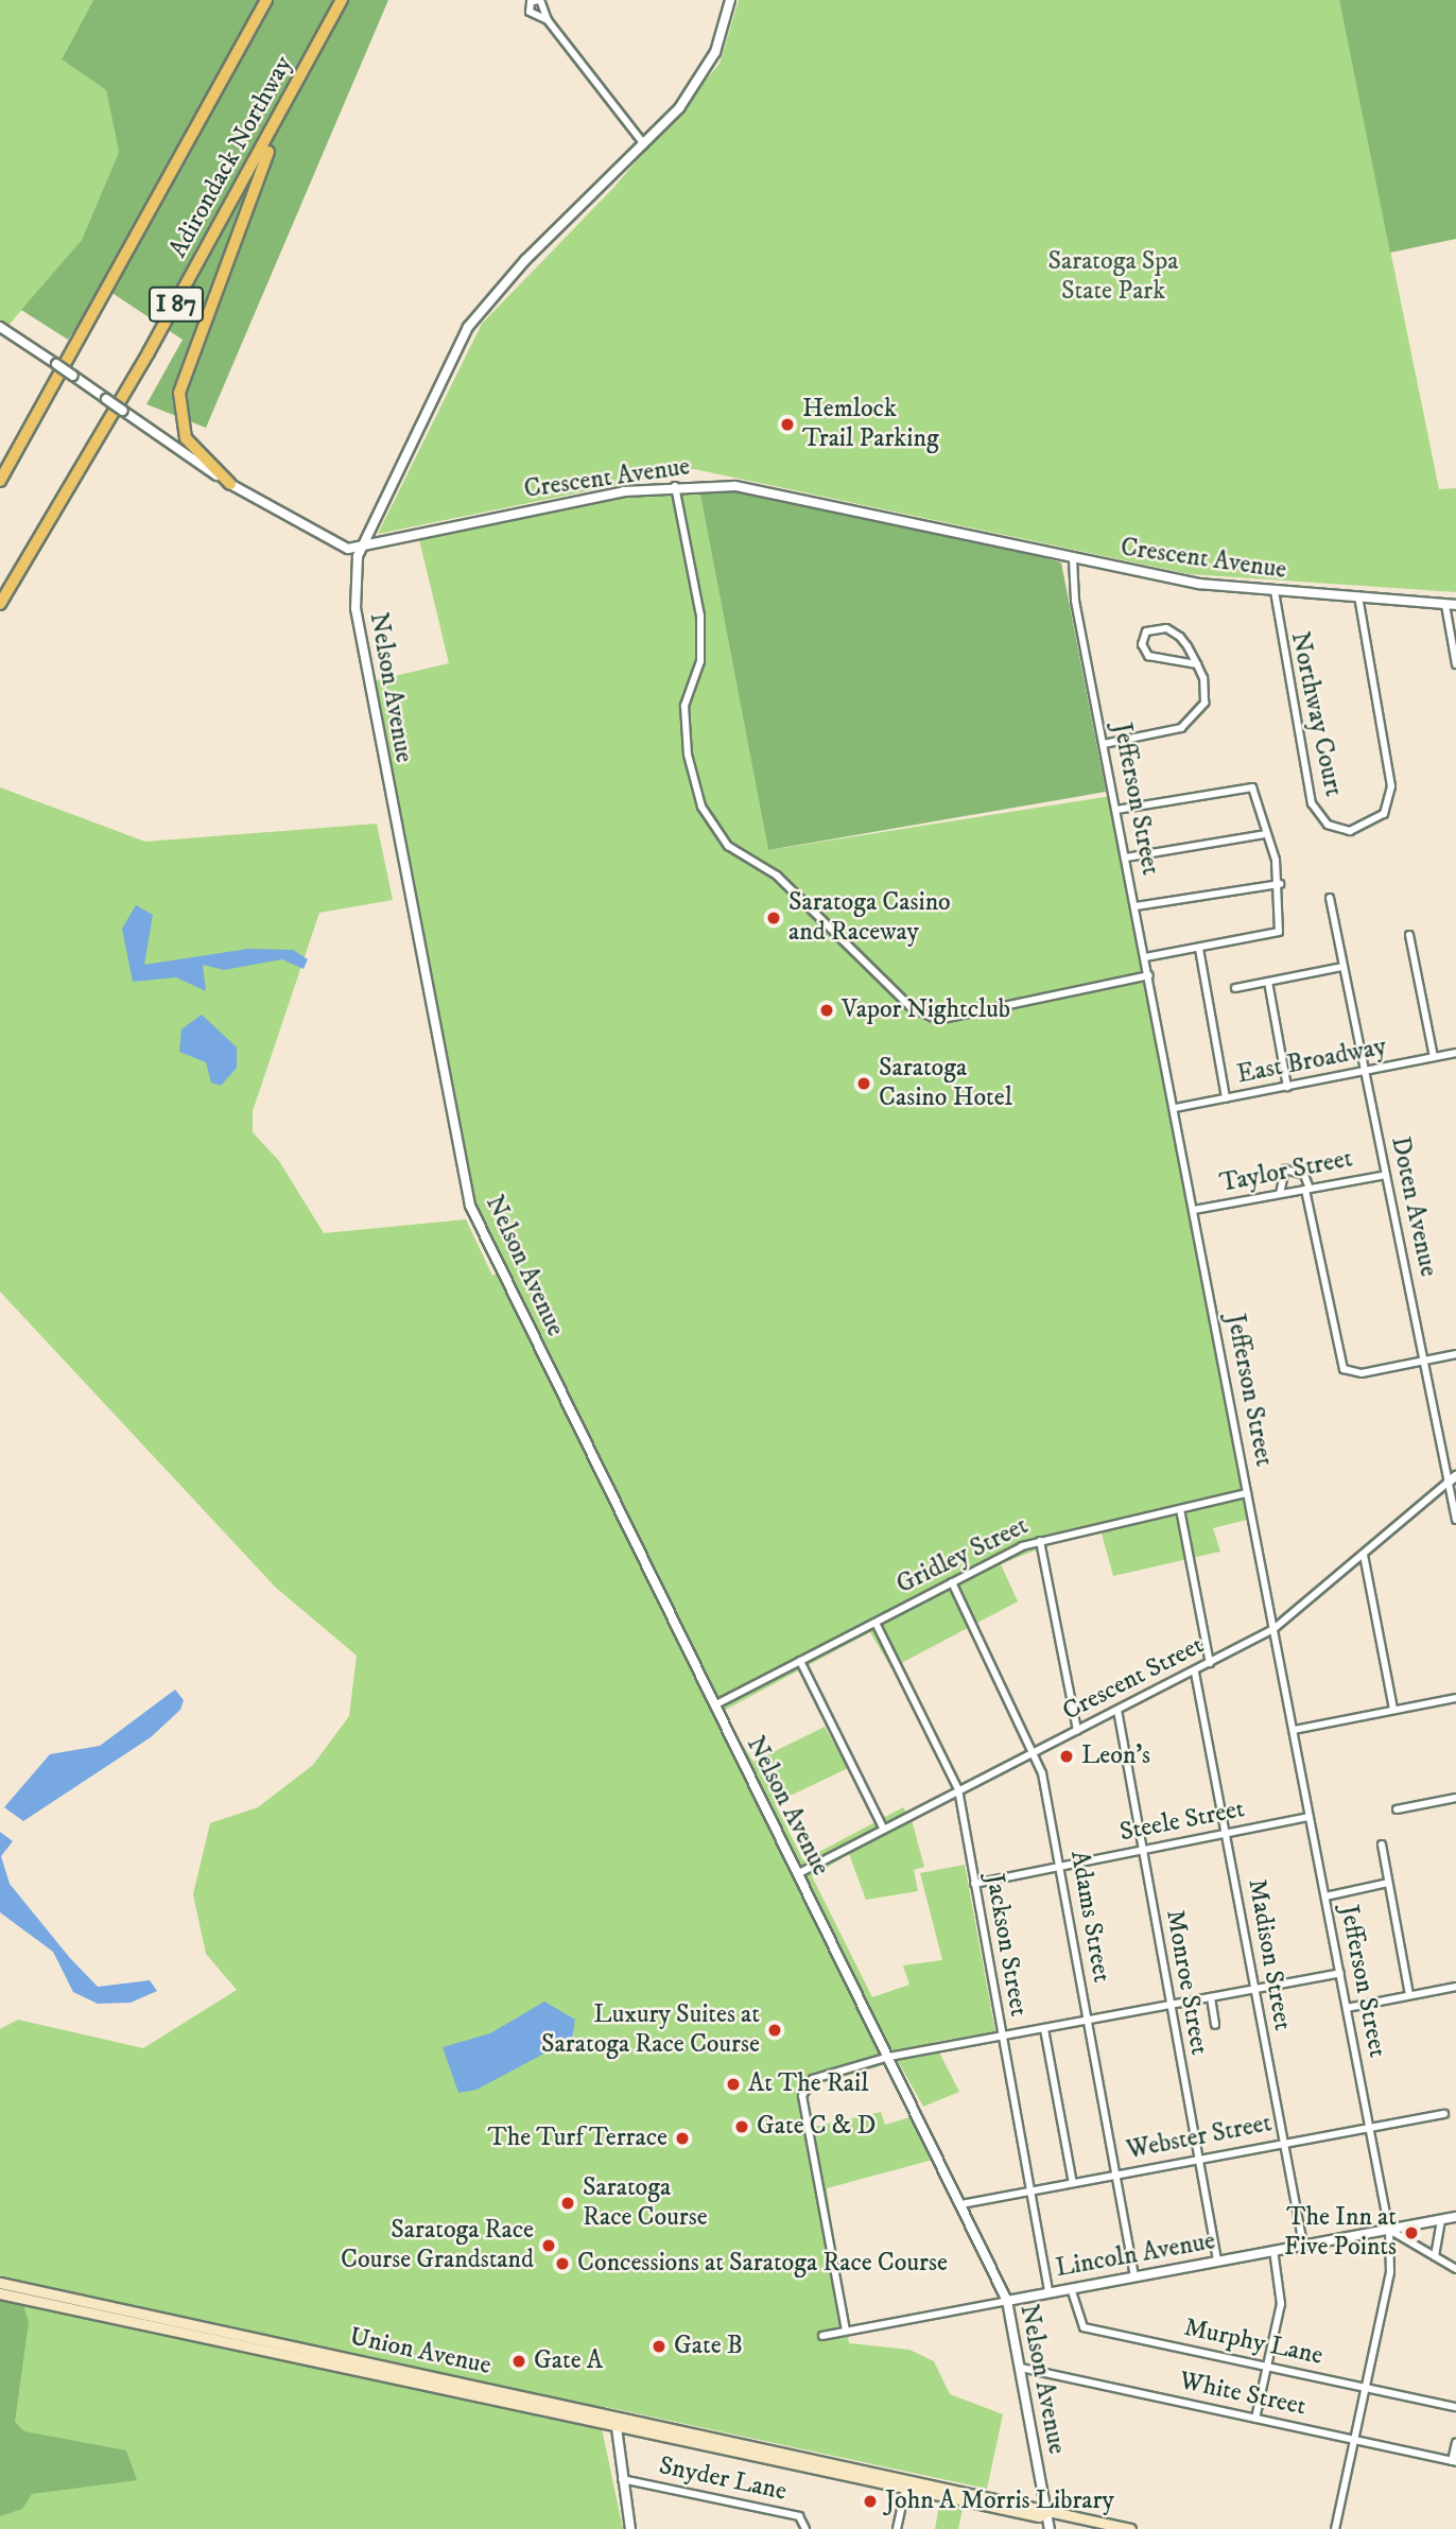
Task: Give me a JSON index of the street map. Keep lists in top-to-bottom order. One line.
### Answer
{"streets":{"highway":["Adirondack Northway","I 87"],"main road":["Union Avenue"],"street":["Crescent Avenue","Nelson Avenue","Northway Court","Jefferson Street","East Broadway","Taylor Street","Doten Avenue","Gridley Street","Crescent Street","Steele Street","Adams Street","Jackson Street","Madison Street","Monroe Street","Webster Street","Lincoln Avenue","Murphy Lane","White Street","Snyder Lane"]},"crossings":[["Crescent Avenue","Nelson Avenue"],["Crescent Avenue","Northway Court"],["Crescent Avenue","Jefferson Street"],["Nelson Avenue","Gridley Street"],["Nelson Avenue","Crescent Street"],["Nelson Avenue","Webster Street"],["Nelson Avenue","Lincoln Avenue"],["Nelson Avenue","Union Avenue"],["Nelson Avenue","White Street"],["Jefferson Street","East Broadway"],["Jefferson Street","Taylor Street"],["Jefferson Street","Gridley Street"],["Jefferson Street","Crescent Street"],["Jefferson Street","Steele Street"],["Jefferson Street","Webster Street"],["Jefferson Street","Lincoln Avenue"],["Jefferson Street","Murphy Lane"],["Jefferson Street","White Street"],["East Broadway","Doten Avenue"],["Taylor Street","Doten Avenue"],["Doten Avenue","Crescent Street"],["Gridley Street","Adams Street"],["Gridley Street","Jackson Street"],["Crescent Street","Adams Street"],["Crescent Street","Jackson Street"],["Crescent Street","Madison Street"],["Crescent Street","Monroe Street"],["Steele Street","Adams Street"],["Steele Street","Jackson Street"],["Steele Street","Madison Street"],["Steele Street","Monroe Street"],["Adams Street","Webster Street"],["Adams Street","Lincoln Avenue"],["Jackson Street","Webster Street"],["Jackson Street","Lincoln Avenue"],["Madison Street","Webster Street"],["Madison Street","Lincoln Avenue"],["Monroe Street","Webster Street"],["Monroe Street","Lincoln Avenue"],["Lincoln Avenue","Murphy Lane"]],"parks":["Saratoga Spa State Park"],"places":["Hemlock Trail Parking","Saratoga Casino and Raceway","Vapor Nightclub","Saratoga Casino Hotel","Leon's","Luxury Suites at Saratoga Race Course","At The Rail","Gate C & D","The Turf Terrace","Saratoga Race Course","The Inn at Five Points","Saratoga Race Course Grandstand","Concessions at Saratoga Race Course","Gate B","Gate A","John A Morris Library"]}
